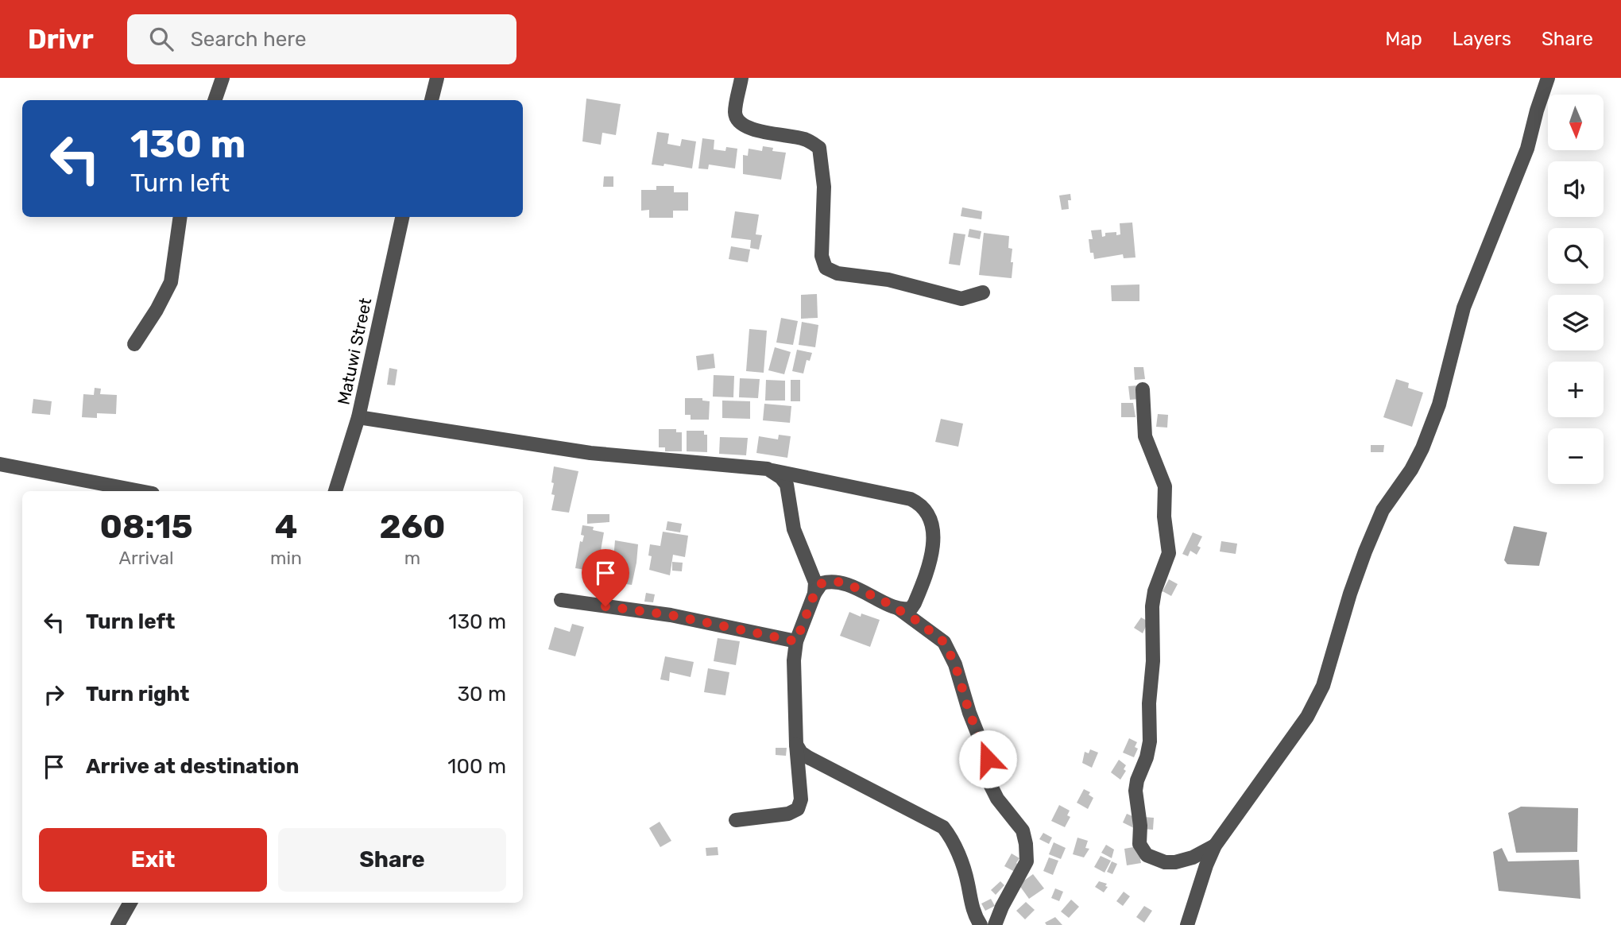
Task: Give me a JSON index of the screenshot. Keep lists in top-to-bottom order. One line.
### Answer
{"streets":{"street":["Matuwi Street"]},"north":"bottom","page":{"header":"Drivr","search":"Search here","nav":["Map","Layers","Share"],"map_buttons":["+","−"],"turn":["130 m","Turn left"],"eta":["08:15","Arrival","4","min","260","m"],"list":[{"name":"Turn left","value":"130 m"},{"name":"Turn right","value":"30 m"},{"name":"Arrive at destination","value":"100 m"}],"buttons":["Exit","Share"]}}
